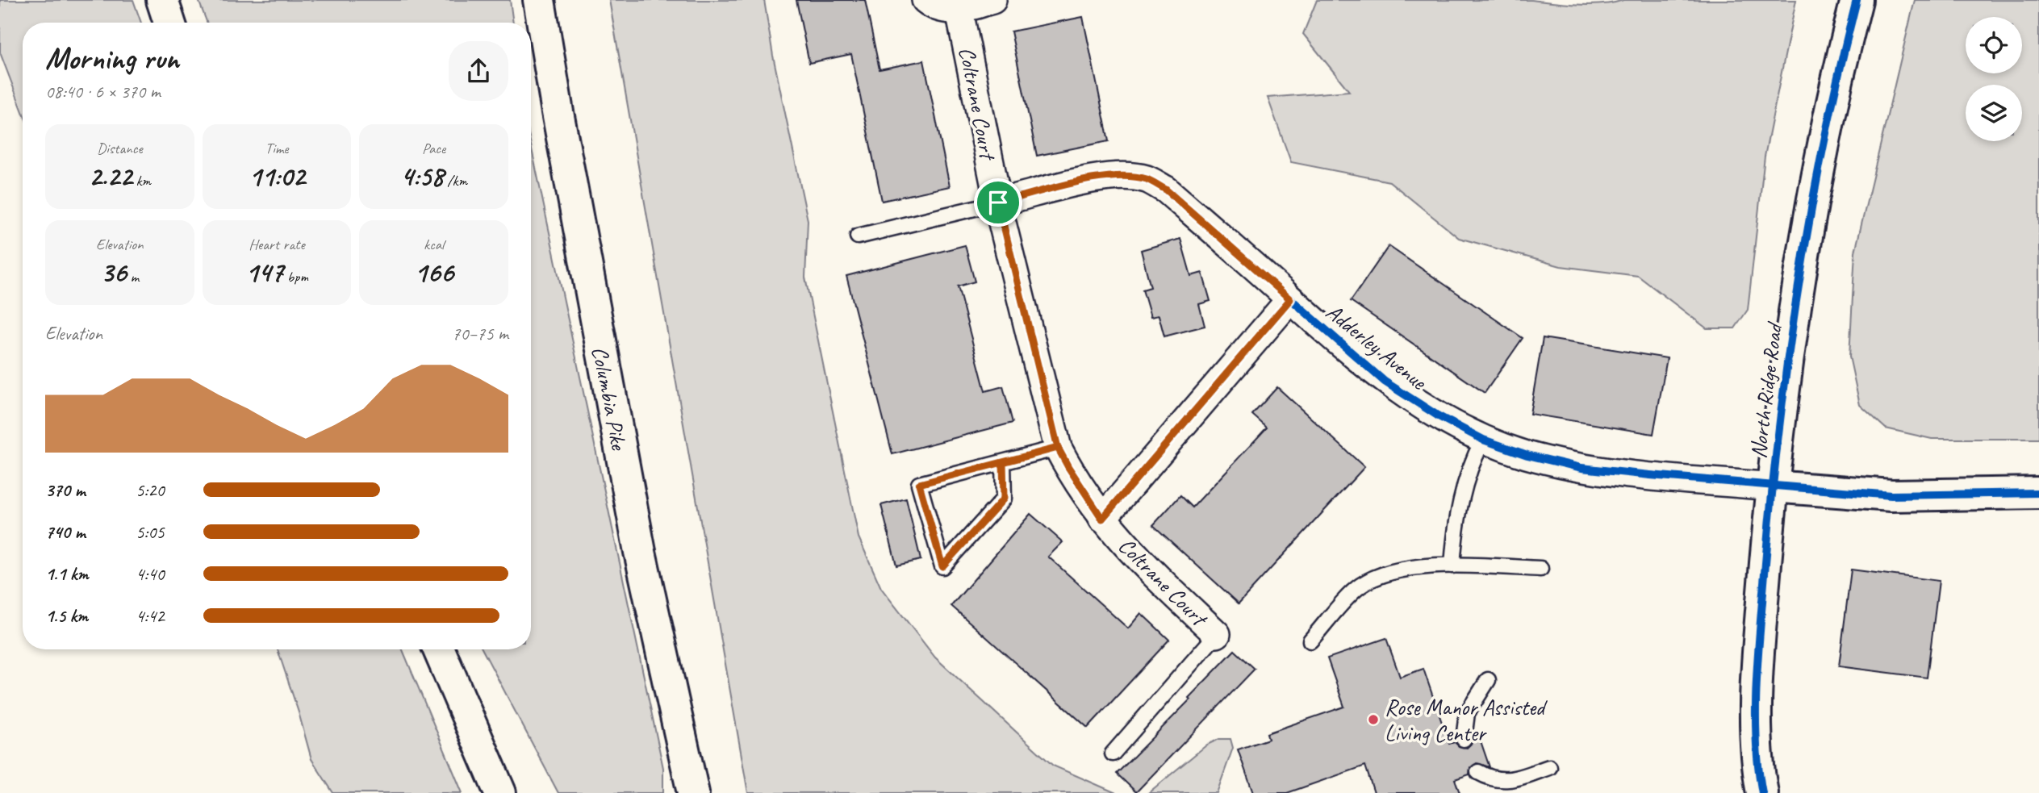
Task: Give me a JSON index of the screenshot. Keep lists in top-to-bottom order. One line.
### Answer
{"streets":{"main road":["North Ridge Road","Columbia Pike"],"street":["Coltrane Court","Adderley Avenue"]},"crossings":[["Coltrane Court","Adderley Avenue"],["Adderley Avenue","North Ridge Road"]],"places":["Rose Manor Assisted Living Center"],"page":{"heading":["Morning run","08:40 · 6 × 370 m"],"stats":[["Distance","2.22 km"],["Time","11:02"],["Pace","4:58 /km"],["Elevation","36 m"],["Heart rate","147 bpm"],["kcal","166"]],"chart":["Elevation","70–75 m"],"list":[{"name":"370 m","note":"5:20"},{"name":"740 m","note":"5:05"},{"name":"1.1 km","note":"4:40"},{"name":"1.5 km","note":"4:42"}]}}
